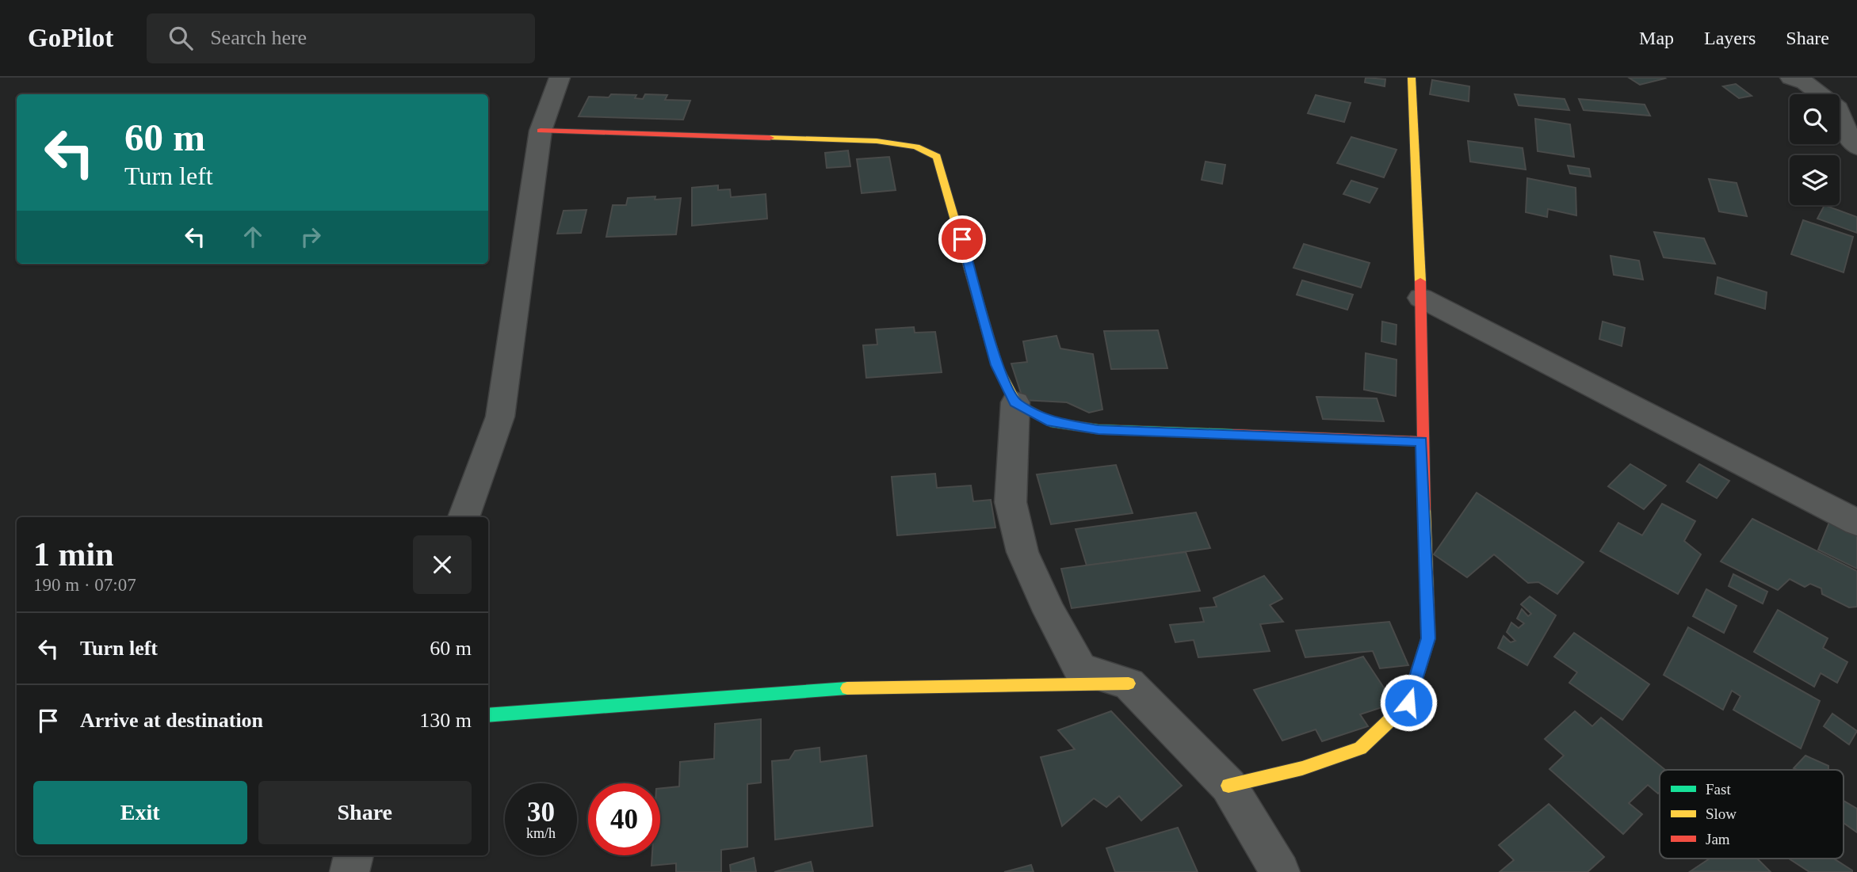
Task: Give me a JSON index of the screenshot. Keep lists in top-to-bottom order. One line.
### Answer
{"legend":["Fast","Slow","Jam"],"page":{"header":"GoPilot","search":"Search here","nav":["Map","Layers","Share"],"turn":["60 m","Turn left"],"heading":["1 min","190 m · 07:07"],"list":[{"name":"Turn left","value":"60 m"},{"name":"Arrive at destination","value":"130 m"}],"buttons":["Exit","Share"],"speed":"30 km/h","limit":"40"}}
